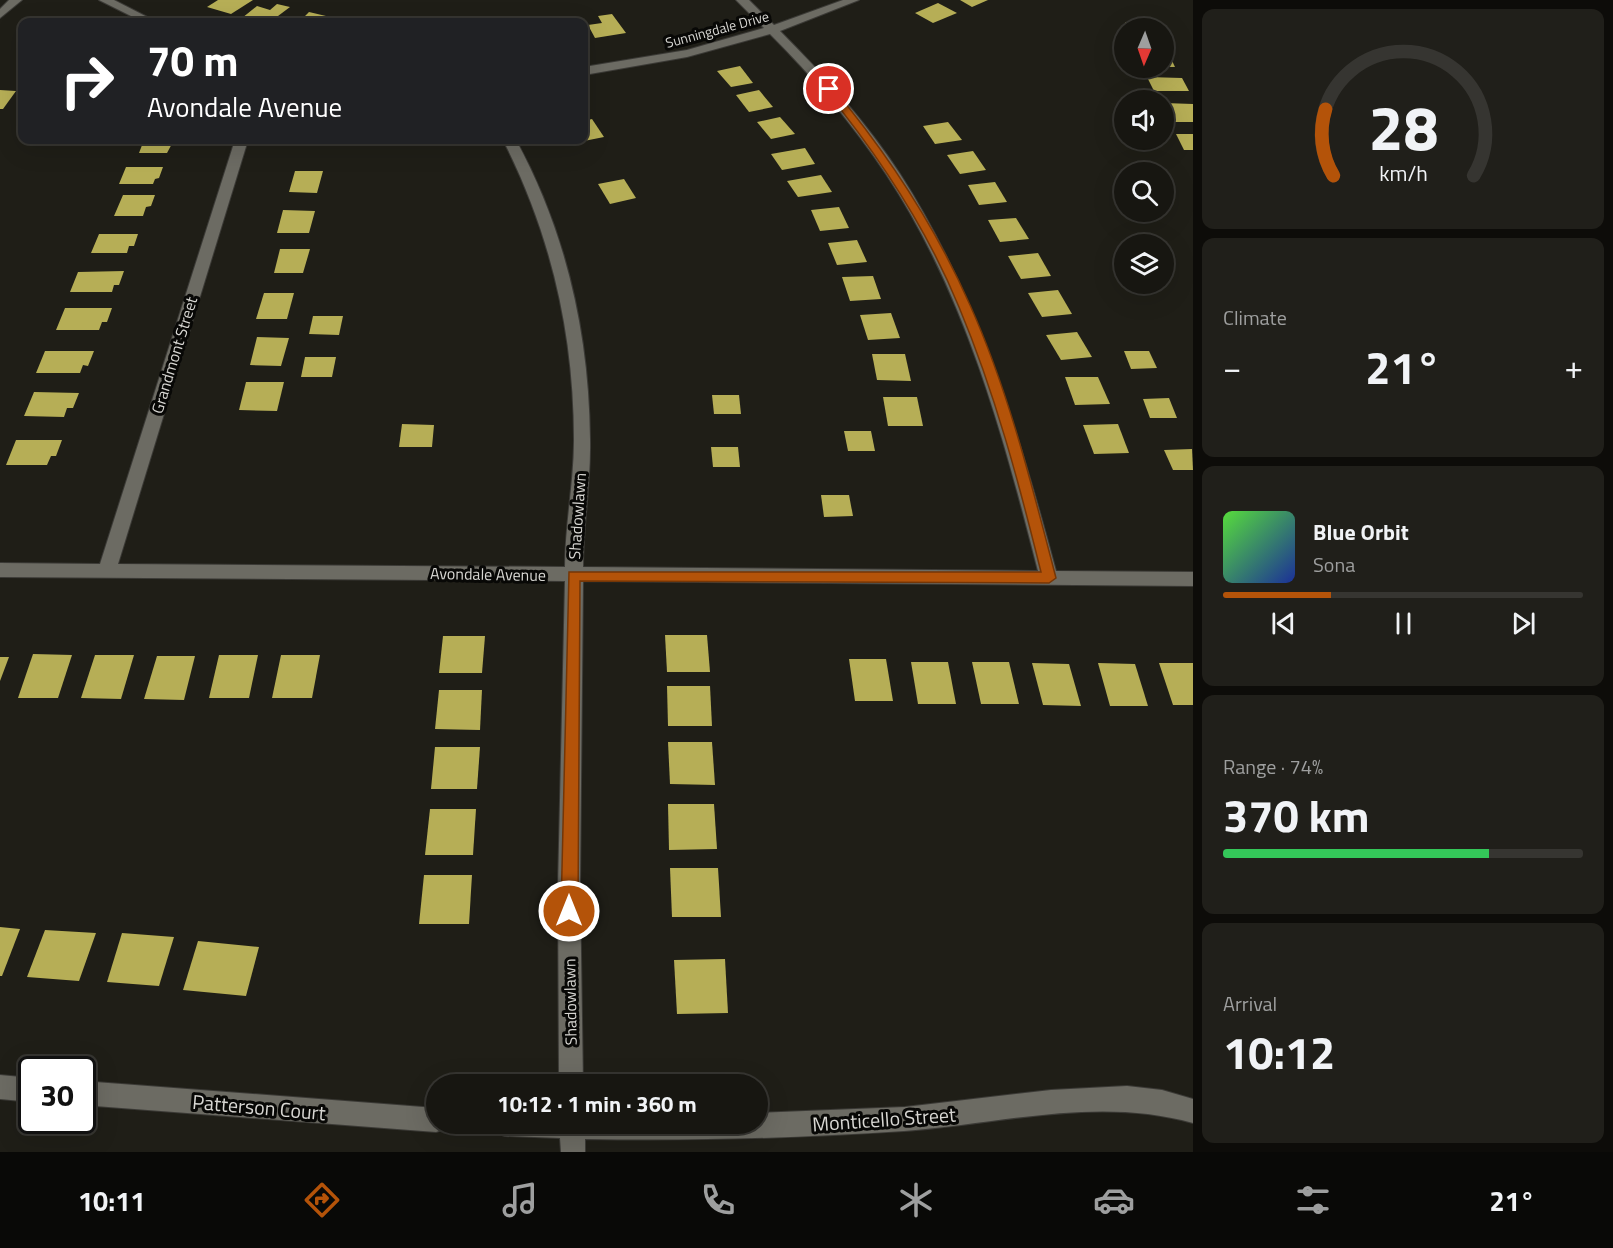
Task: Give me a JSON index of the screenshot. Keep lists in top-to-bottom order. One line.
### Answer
{"streets":{"street":["Sunningdale Drive","Grandmont Street","Shadowlawn","Avondale Avenue","Patterson Court","Monticello Street"]},"crossings":[["Grandmont Street","Avondale Avenue"],["Shadowlawn","Avondale Avenue"]],"north":"bottom","page":{"turn":["70 m","Avondale Avenue"],"tile":["Climate",["Range · 74%","370 km"],["Arrival","10:12"]],"heat":["−","21°","+"],"song":["Blue Orbit","Sona"],"limit":"30","trip":"10:12 · 1 min · 360 m","tabs":["10:11","21°"],"gauge":["28","km/h"]}}
